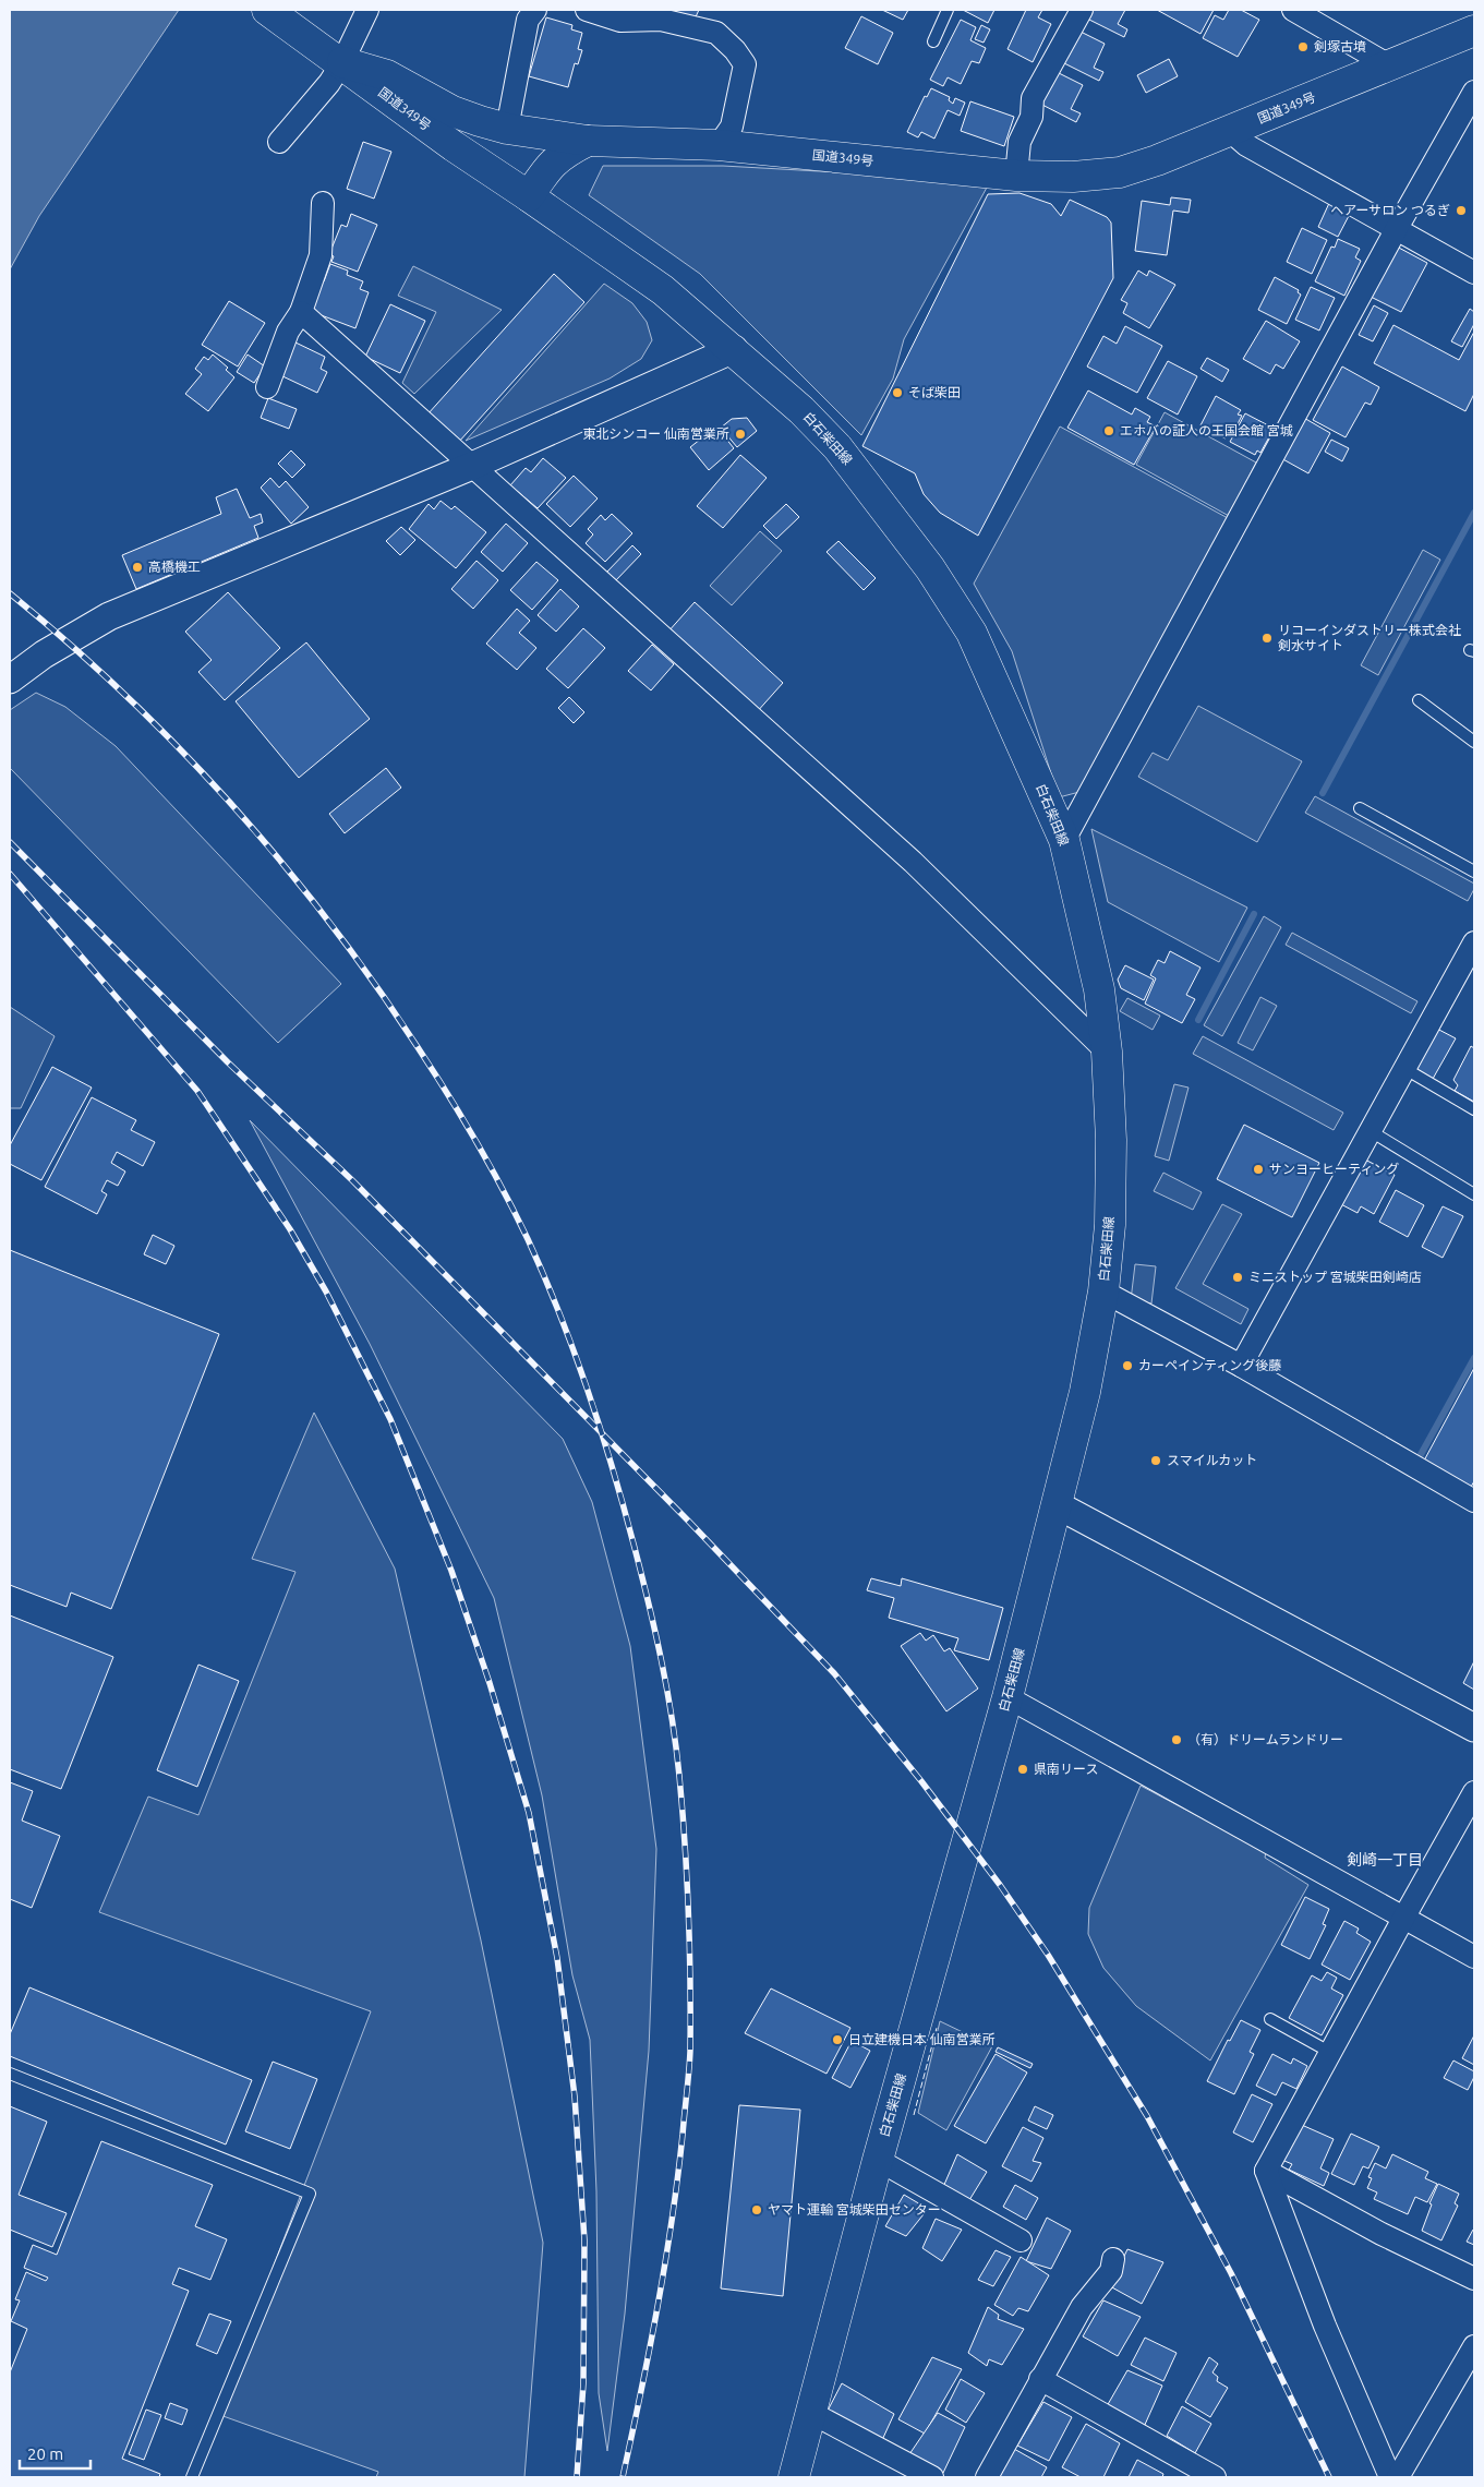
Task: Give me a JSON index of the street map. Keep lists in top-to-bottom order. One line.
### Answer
{"streets":{"main road":["国道349号","白石柴田線"]},"crossings":[["国道349号","白石柴田線"]],"districts":["剣崎一丁目"],"places":["剣塚古墳","ヘアーサロン つるぎ","そば柴田","エホバの証人の王国会館 宮城","東北シンコー 仙南営業所","高橋機工","リコーインダストリー株式会社 剣水サイト","サンヨーヒーティング","ミニストップ 宮城柴田剣崎店","カーペインティング後藤","スマイルカット","（有）ドリームランドリー","県南リース","日立建機日本 仙南営業所","ヤマト運輸 宮城柴田センター"],"scale_bar":"20 m"}
